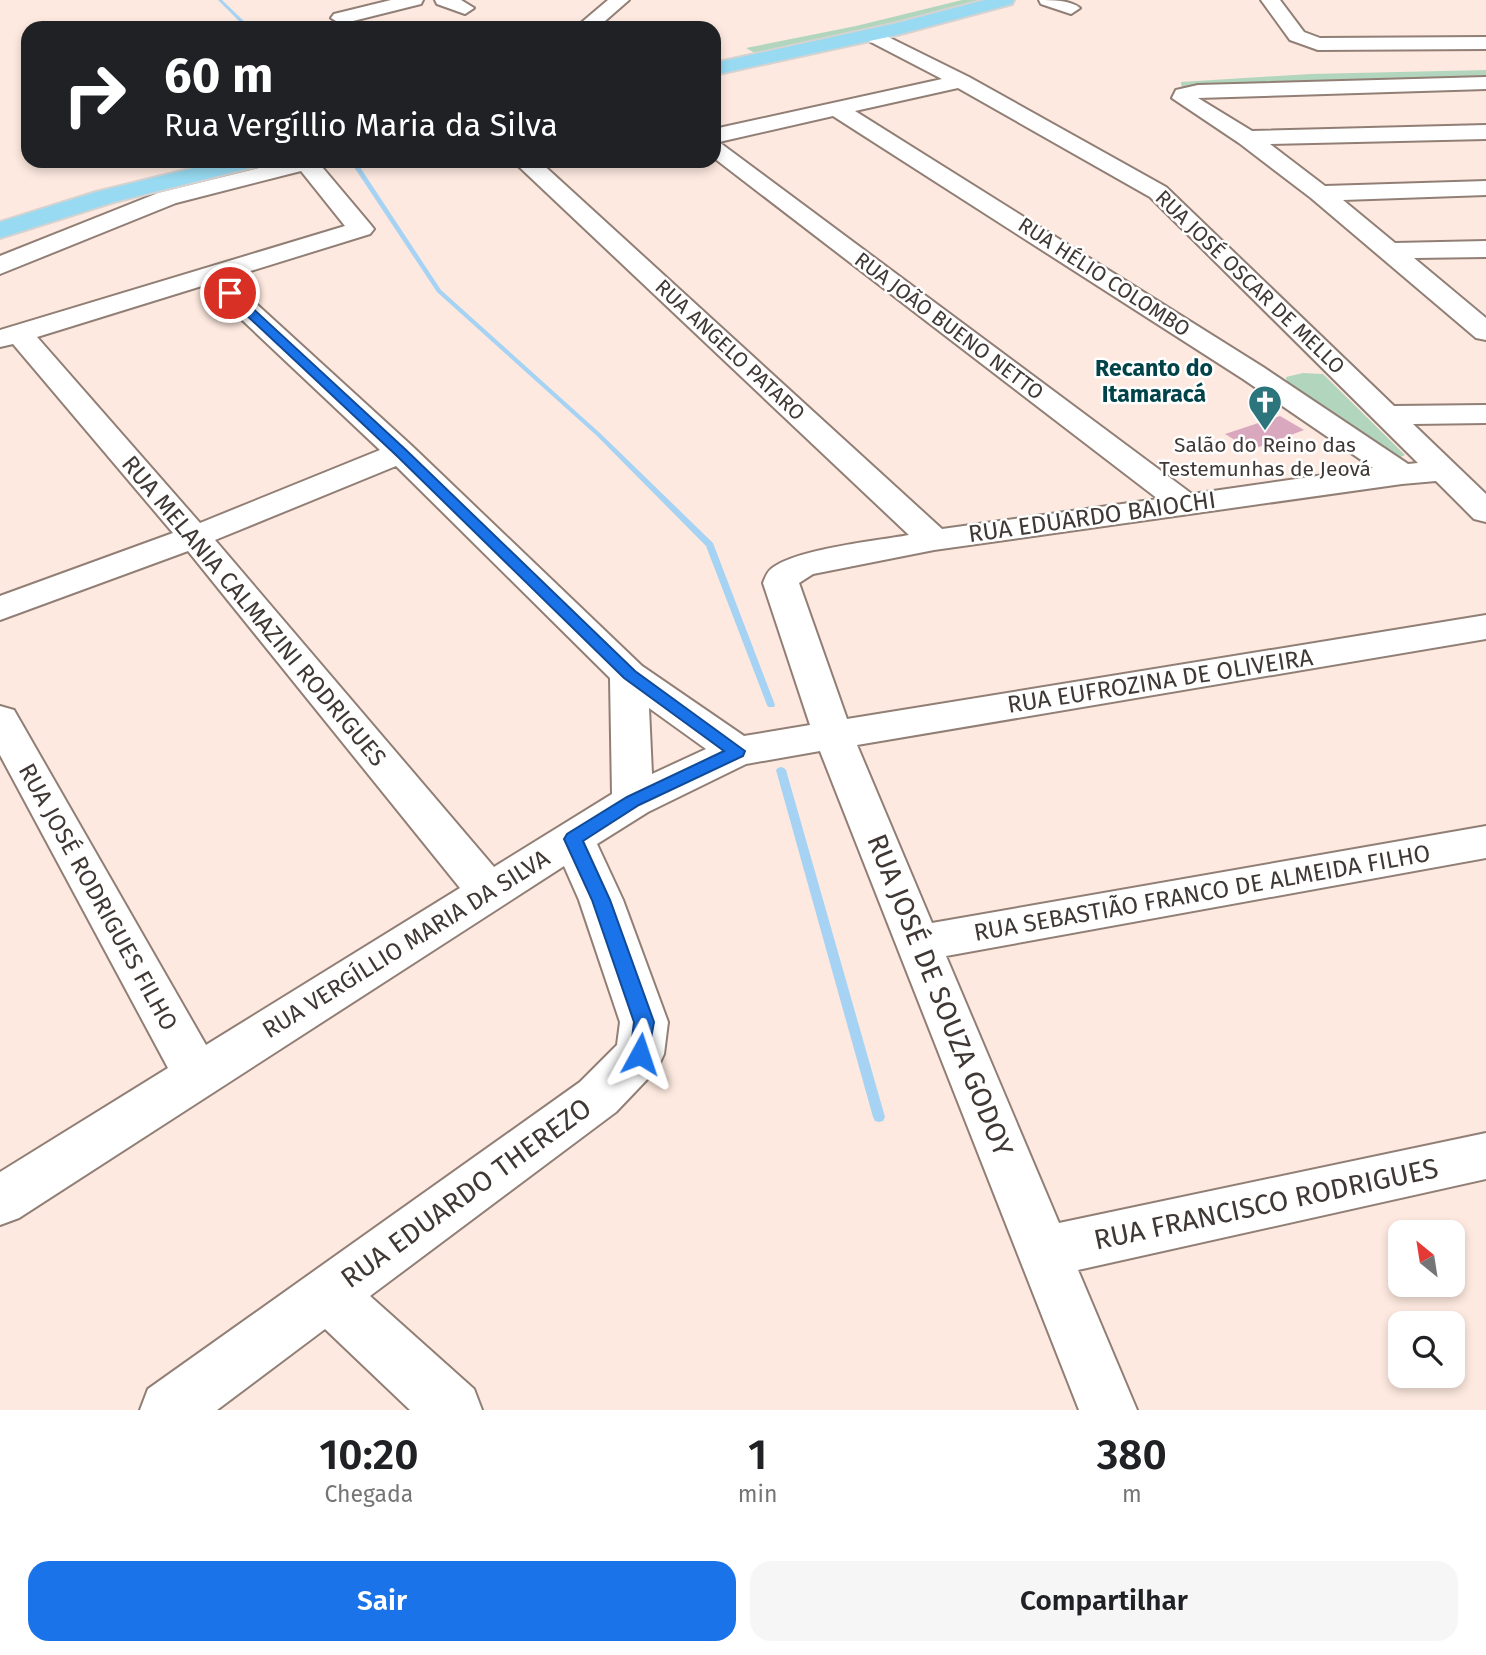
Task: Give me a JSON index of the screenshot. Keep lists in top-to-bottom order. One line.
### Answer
{"streets":{"street":["RUA HÉLIO COLOMBO","RUA JOSÉ OSCAR DE MELLO","RUA JOÃO BUENO NETTO","RUA ANGELO PATARO","RUA EDUARDO BAIOCHI","RUA MELANIA CALMAZINI RODRIGUES","RUA EUFROZINA DE OLIVEIRA","RUA SEBASTIÃO FRANCO DE ALMEIDA FILHO","RUA JOSÉ RODRIGUES FILHO","RUA VERGÍLLIO MARIA DA SILVA","RUA JOSÉ DE SOUZA GODOY","RUA EDUARDO THEREZO","RUA FRANCISCO RODRIGUES"]},"crossings":[["RUA HÉLIO COLOMBO","RUA EDUARDO BAIOCHI"],["RUA JOSÉ OSCAR DE MELLO","RUA EDUARDO BAIOCHI"],["RUA JOÃO BUENO NETTO","RUA EDUARDO BAIOCHI"],["RUA ANGELO PATARO","RUA EDUARDO BAIOCHI"],["RUA EDUARDO BAIOCHI","RUA JOSÉ DE SOUZA GODOY"],["RUA MELANIA CALMAZINI RODRIGUES","RUA VERGÍLLIO MARIA DA SILVA"],["RUA EUFROZINA DE OLIVEIRA","RUA VERGÍLLIO MARIA DA SILVA"],["RUA EUFROZINA DE OLIVEIRA","RUA JOSÉ DE SOUZA GODOY"],["RUA SEBASTIÃO FRANCO DE ALMEIDA FILHO","RUA JOSÉ DE SOUZA GODOY"],["RUA JOSÉ RODRIGUES FILHO","RUA VERGÍLLIO MARIA DA SILVA"],["RUA VERGÍLLIO MARIA DA SILVA","RUA JOSÉ DE SOUZA GODOY"],["RUA VERGÍLLIO MARIA DA SILVA","RUA EDUARDO THEREZO"],["RUA JOSÉ DE SOUZA GODOY","RUA FRANCISCO RODRIGUES"]],"districts":["Recanto do Itamaracá"],"places":{"church":["Salão do Reino das Testemunhas de Jeová"]},"north":"top left","page":{"turn":["60 m","Rua Vergíllio Maria da Silva"],"eta":["10:20","Chegada","1","min","380","m"],"buttons":["Sair","Compartilhar"]}}
